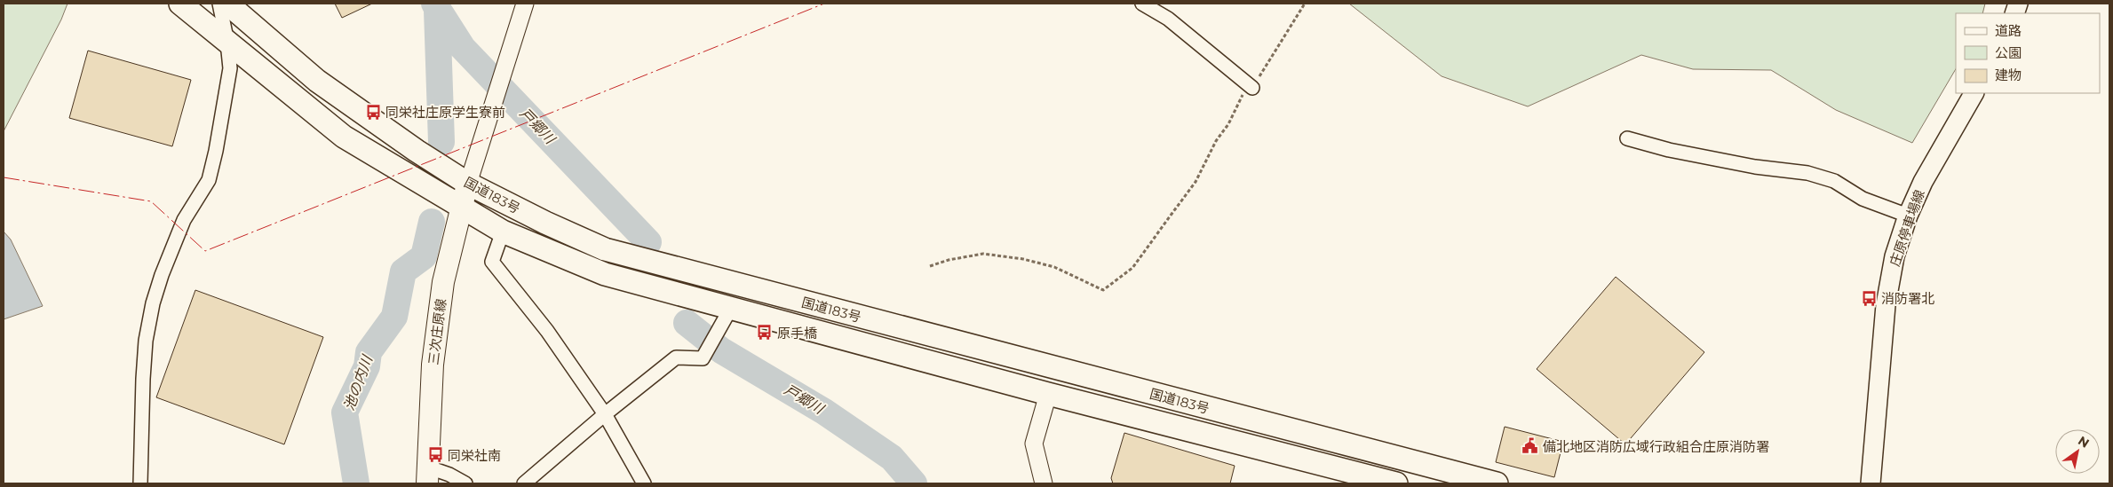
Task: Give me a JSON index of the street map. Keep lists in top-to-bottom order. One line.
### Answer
{"streets":{"highway":["国道183号"],"main road":["庄原停車場線","三次庄原線"]},"crossings":[["国道183号","三次庄原線"]],"water":["戸郷川","池の内川"],"places":{"bus stop":["同栄社庄原学生寮前","消防署北","原手橋","同栄社南"],"public building":["備北地区消防広域行政組合庄原消防署"]},"legend":["道路","公園","建物"],"north":"top right"}
